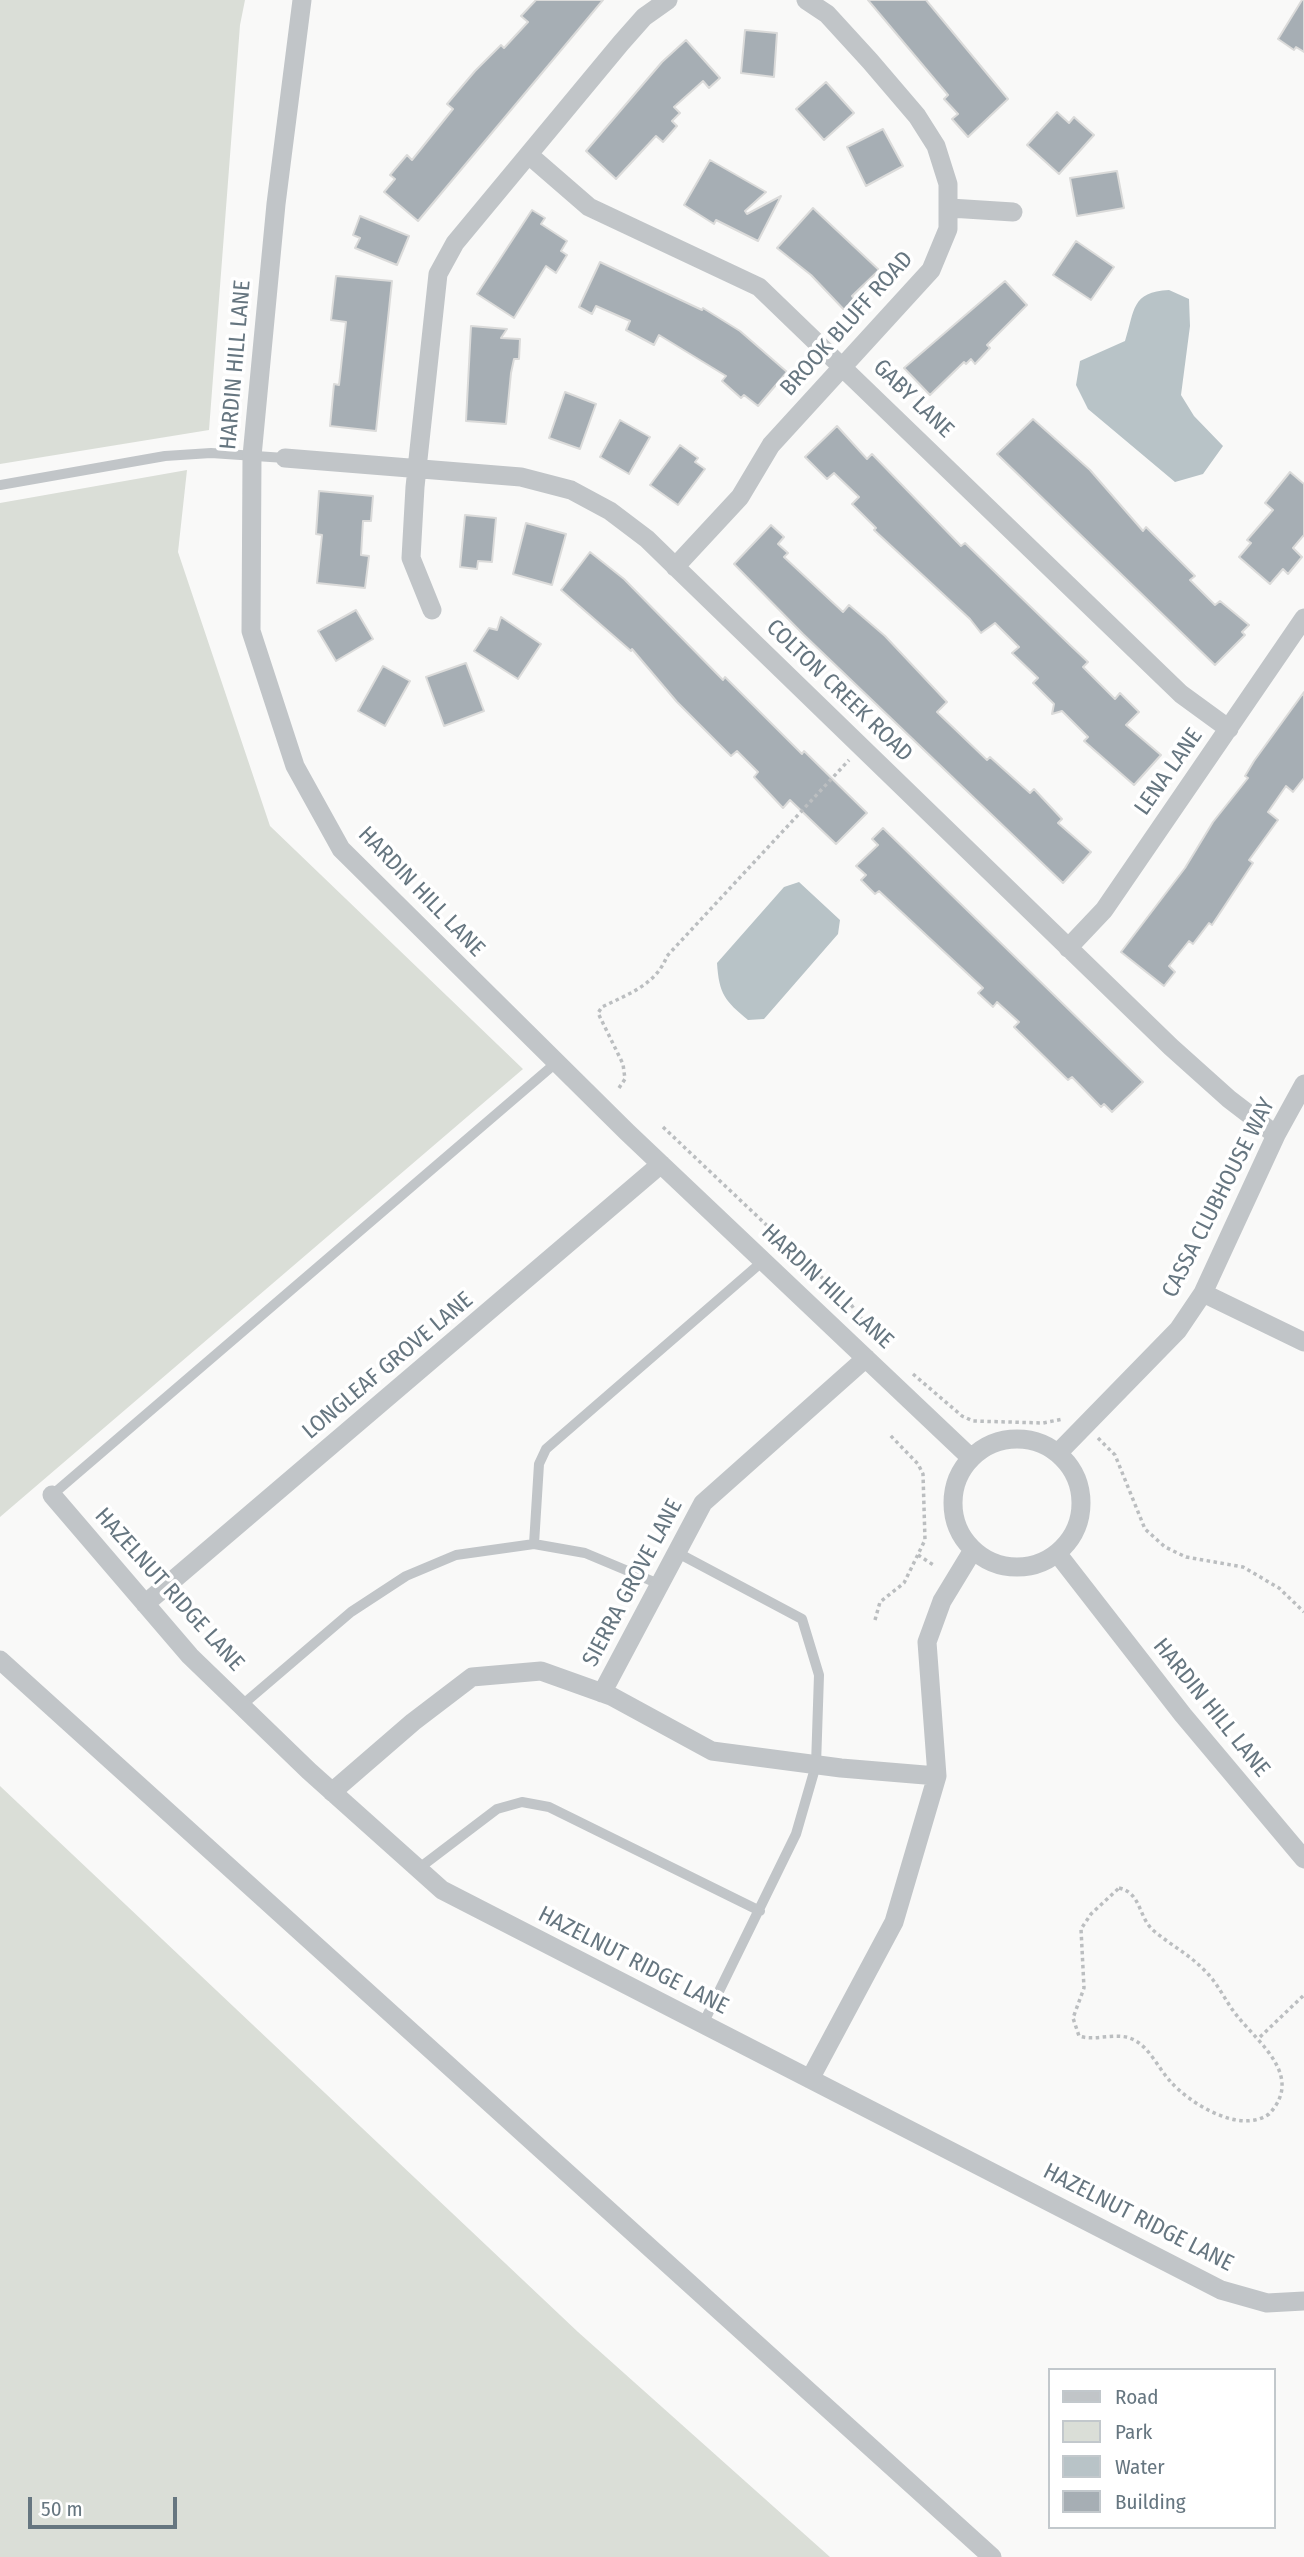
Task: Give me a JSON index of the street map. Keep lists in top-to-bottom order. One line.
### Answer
{"streets":{"street":["BROOK BLUFF ROAD","HARDIN HILL LANE","GABY LANE","COLTON CREEK ROAD","LENA LANE","CASSA CLUBHOUSE WAY","LONGLEAF GROVE LANE","SIERRA GROVE LANE","HAZELNUT RIDGE LANE"]},"crossings":[["BROOK BLUFF ROAD","GABY LANE"],["BROOK BLUFF ROAD","COLTON CREEK ROAD"],["HARDIN HILL LANE","CASSA CLUBHOUSE WAY"],["HARDIN HILL LANE","LONGLEAF GROVE LANE"],["HARDIN HILL LANE","SIERRA GROVE LANE"],["GABY LANE","LENA LANE"],["COLTON CREEK ROAD","LENA LANE"],["COLTON CREEK ROAD","CASSA CLUBHOUSE WAY"],["LONGLEAF GROVE LANE","HAZELNUT RIDGE LANE"]],"legend":["Road","Park","Water","Building"],"scale_bar":"50 m"}
